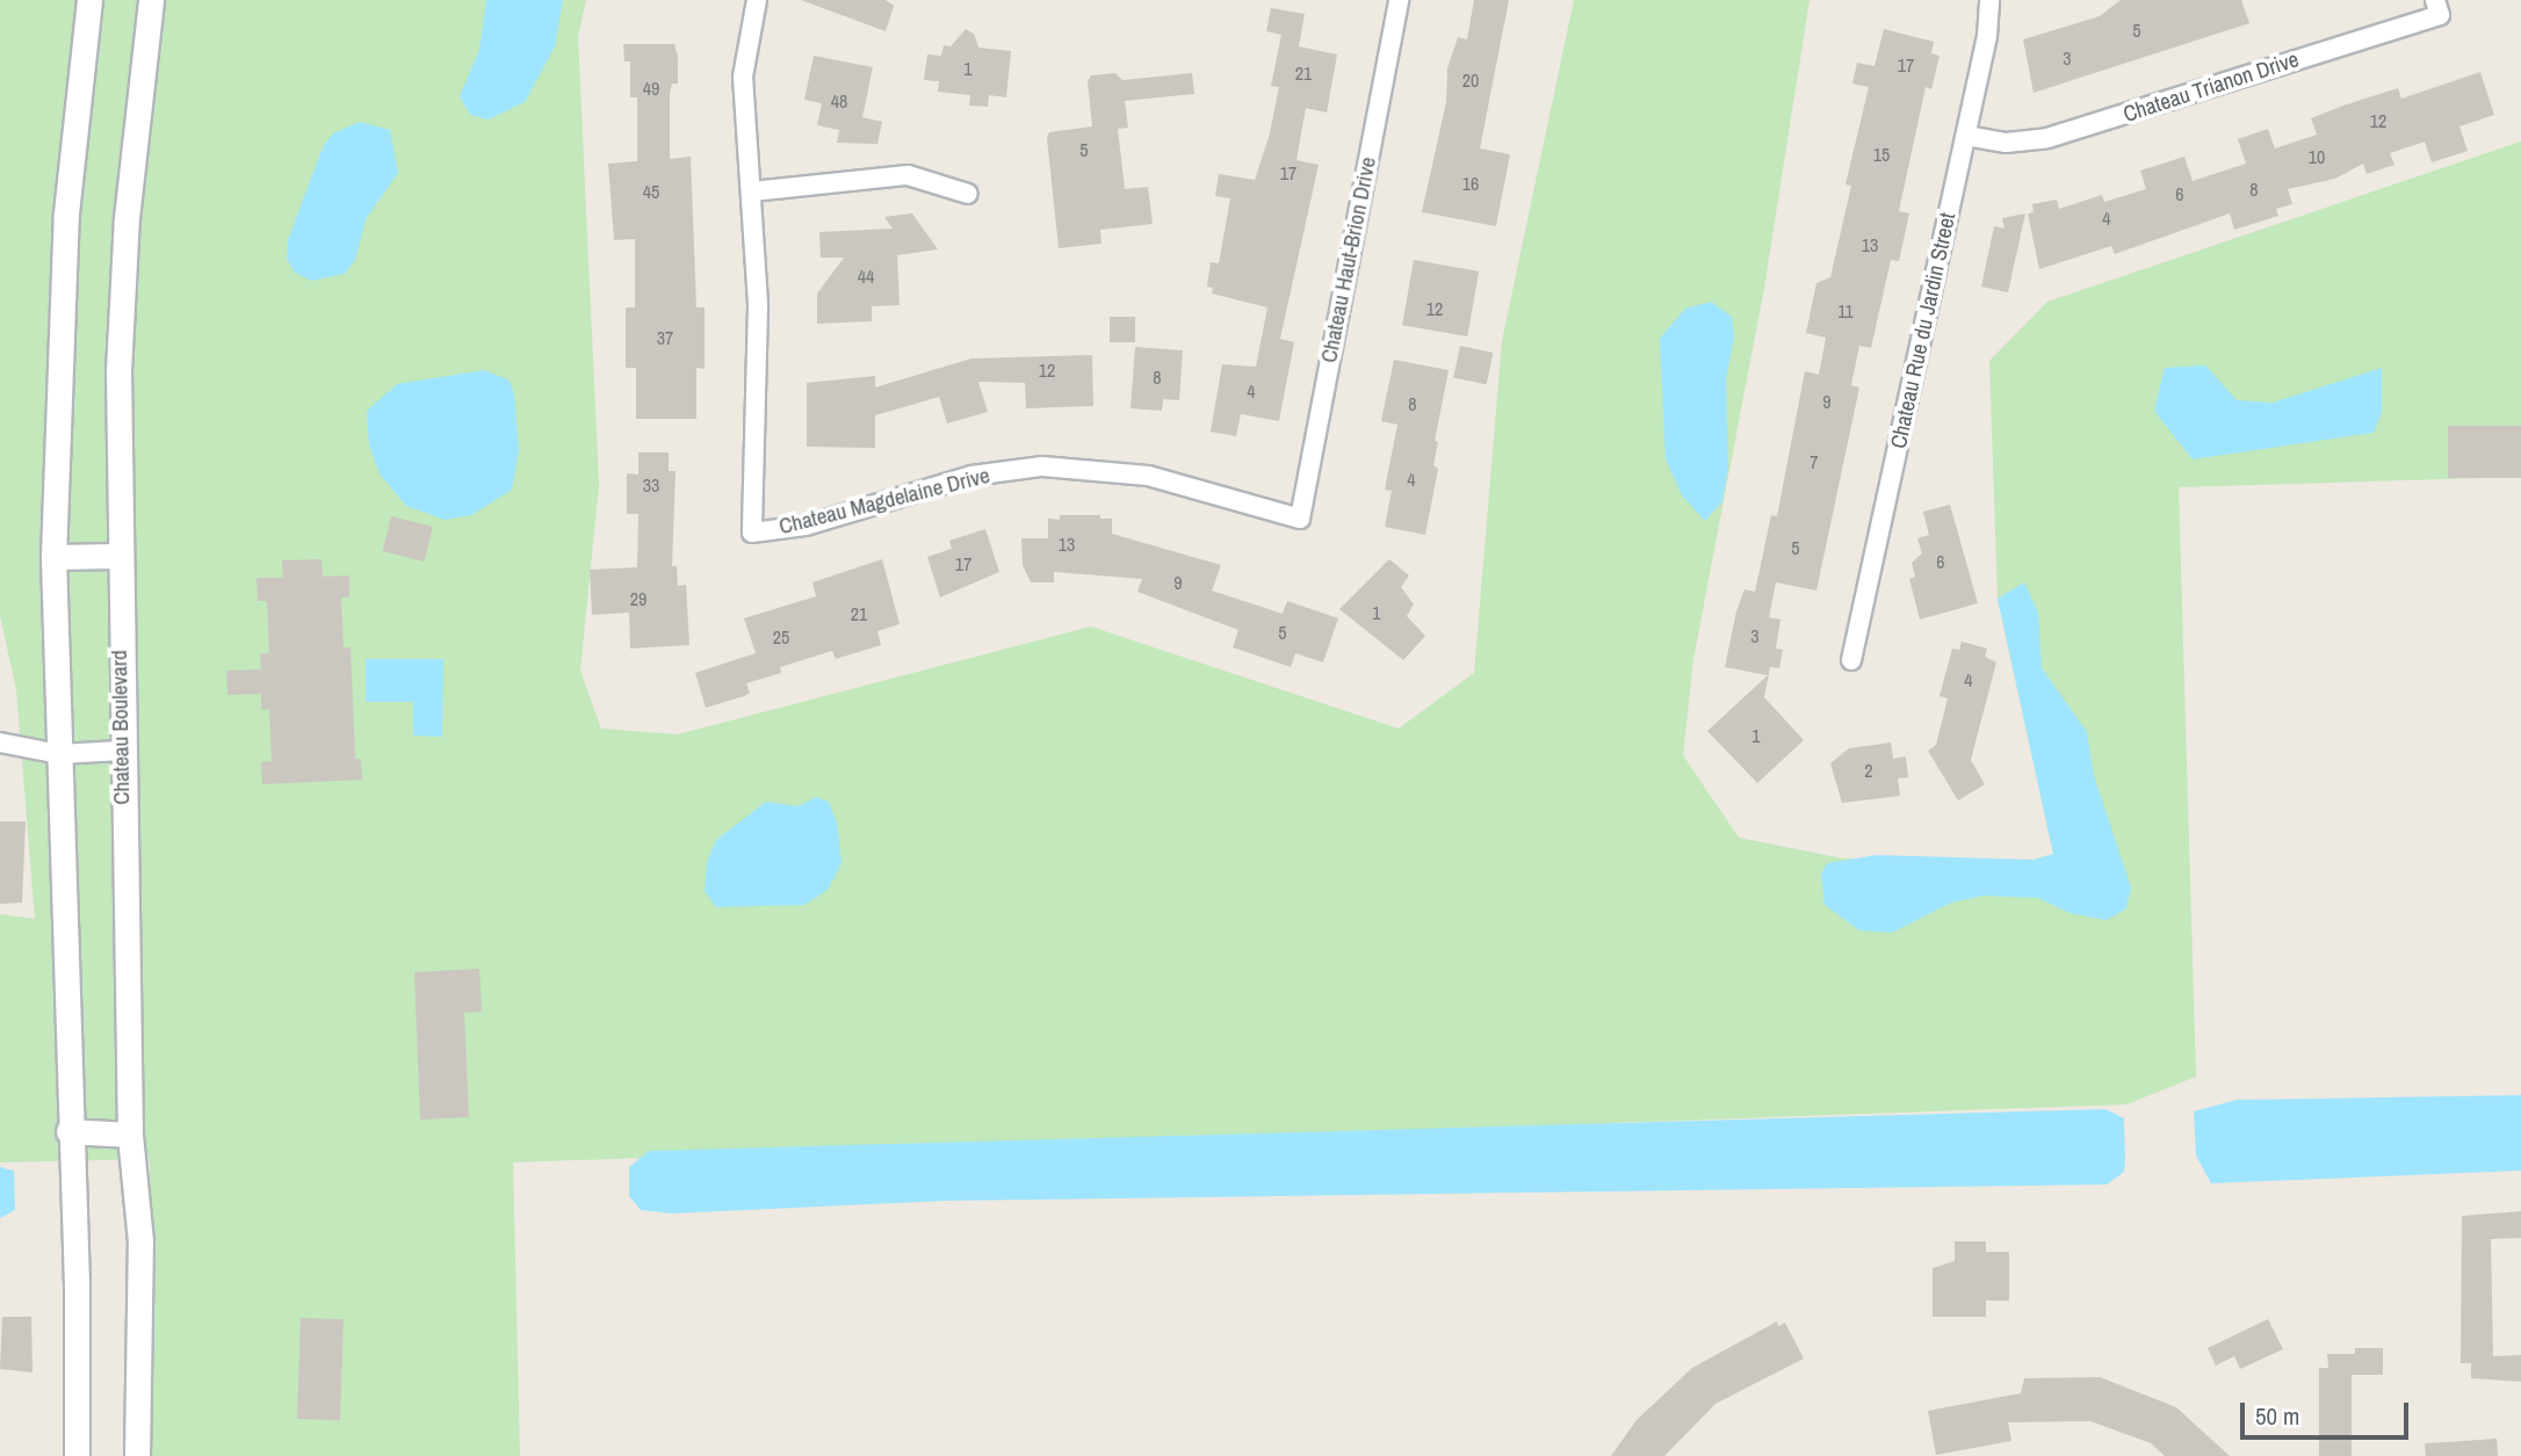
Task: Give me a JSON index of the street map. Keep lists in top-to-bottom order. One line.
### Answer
{"streets":{"street":["Chateau Trianon Drive","Chateau Haut-Brion Drive","Chateau Rue du Jardin Street","Chateau Magdelaine Drive","Chateau Boulevard"]},"crossings":[["Chateau Trianon Drive","Chateau Rue du Jardin Street"],["Chateau Haut-Brion Drive","Chateau Magdelaine Drive"]],"house_numbers":["5","3","17","1","21","20","49","48","12","5","15","10","17","16","8","45","6","4","13","44","12","11","37","12","8","4","9","8","7","4","33","13","5","6","17","9","29","1","21","5","3","25","4","1","2"],"scale_bar":"50 m"}
